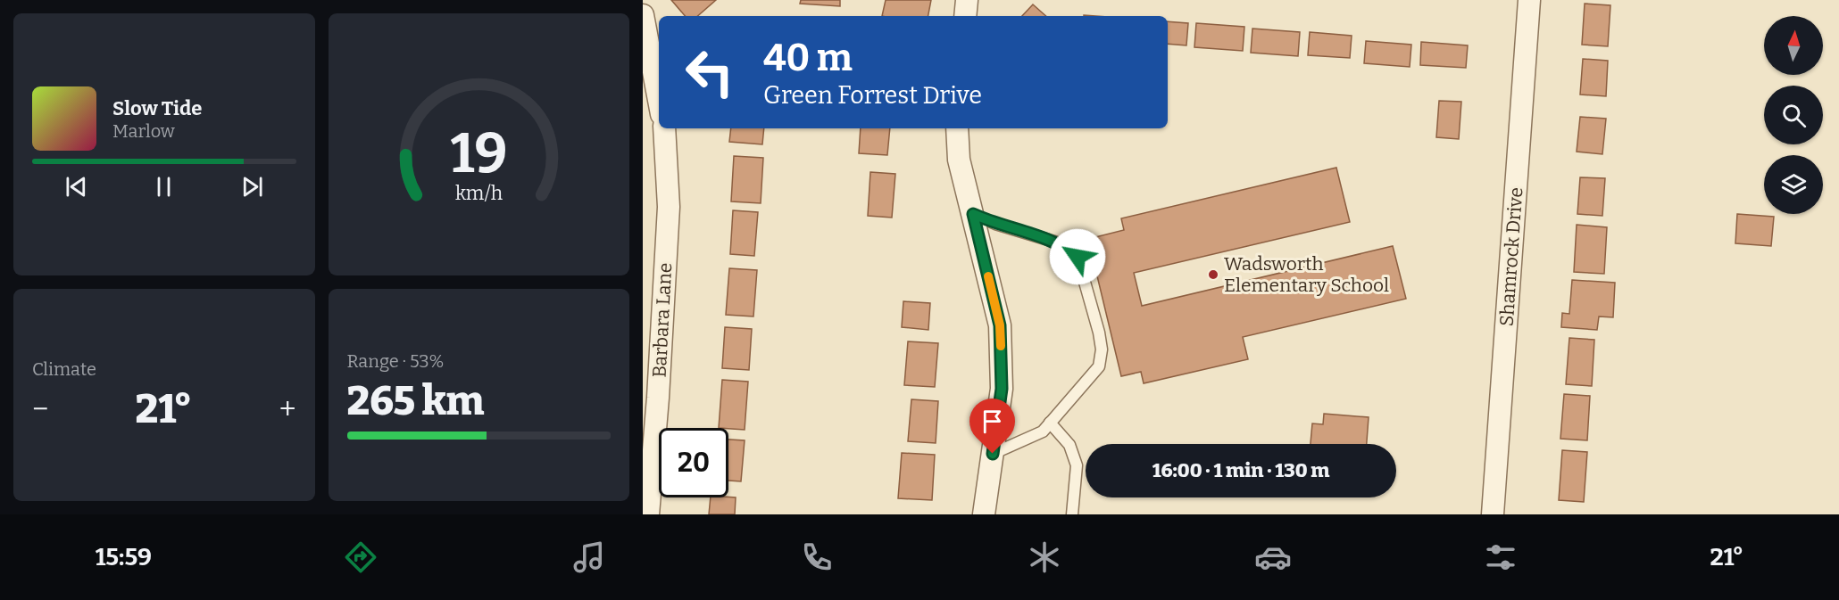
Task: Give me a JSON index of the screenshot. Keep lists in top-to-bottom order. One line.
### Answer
{"streets":{"street":["Shamrock Drive","Barbara Lane"]},"places":["Wadsworth Elementary School"],"north":"top","page":{"turn":["40 m","Green Forrest Drive"],"song":["Slow Tide","Marlow"],"tile":["Climate",["Range · 53%","265 km"]],"heat":["−","21°","+"],"limit":"20","trip":"16:00 · 1 min · 130 m","tabs":["15:59","21°"],"gauge":["19","km/h"]}}
